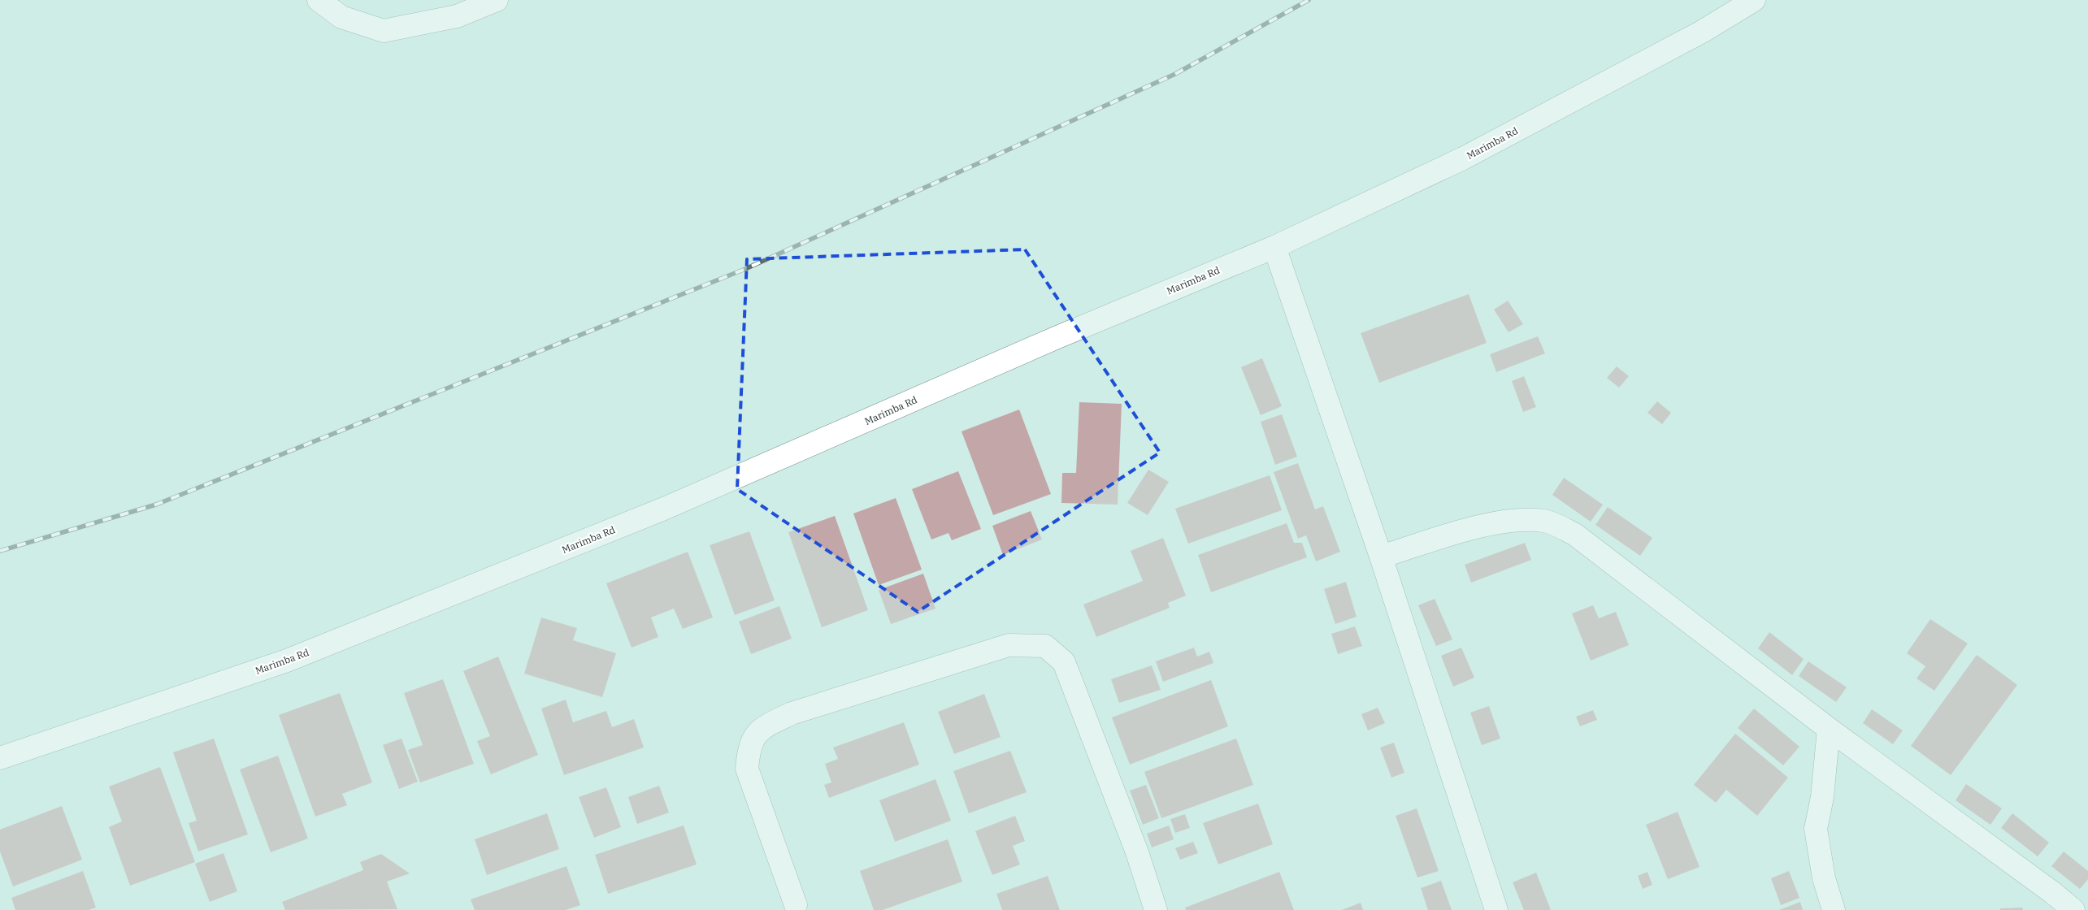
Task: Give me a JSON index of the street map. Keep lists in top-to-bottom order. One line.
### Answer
{"streets":{"street":["Marimba Rd"]}}
